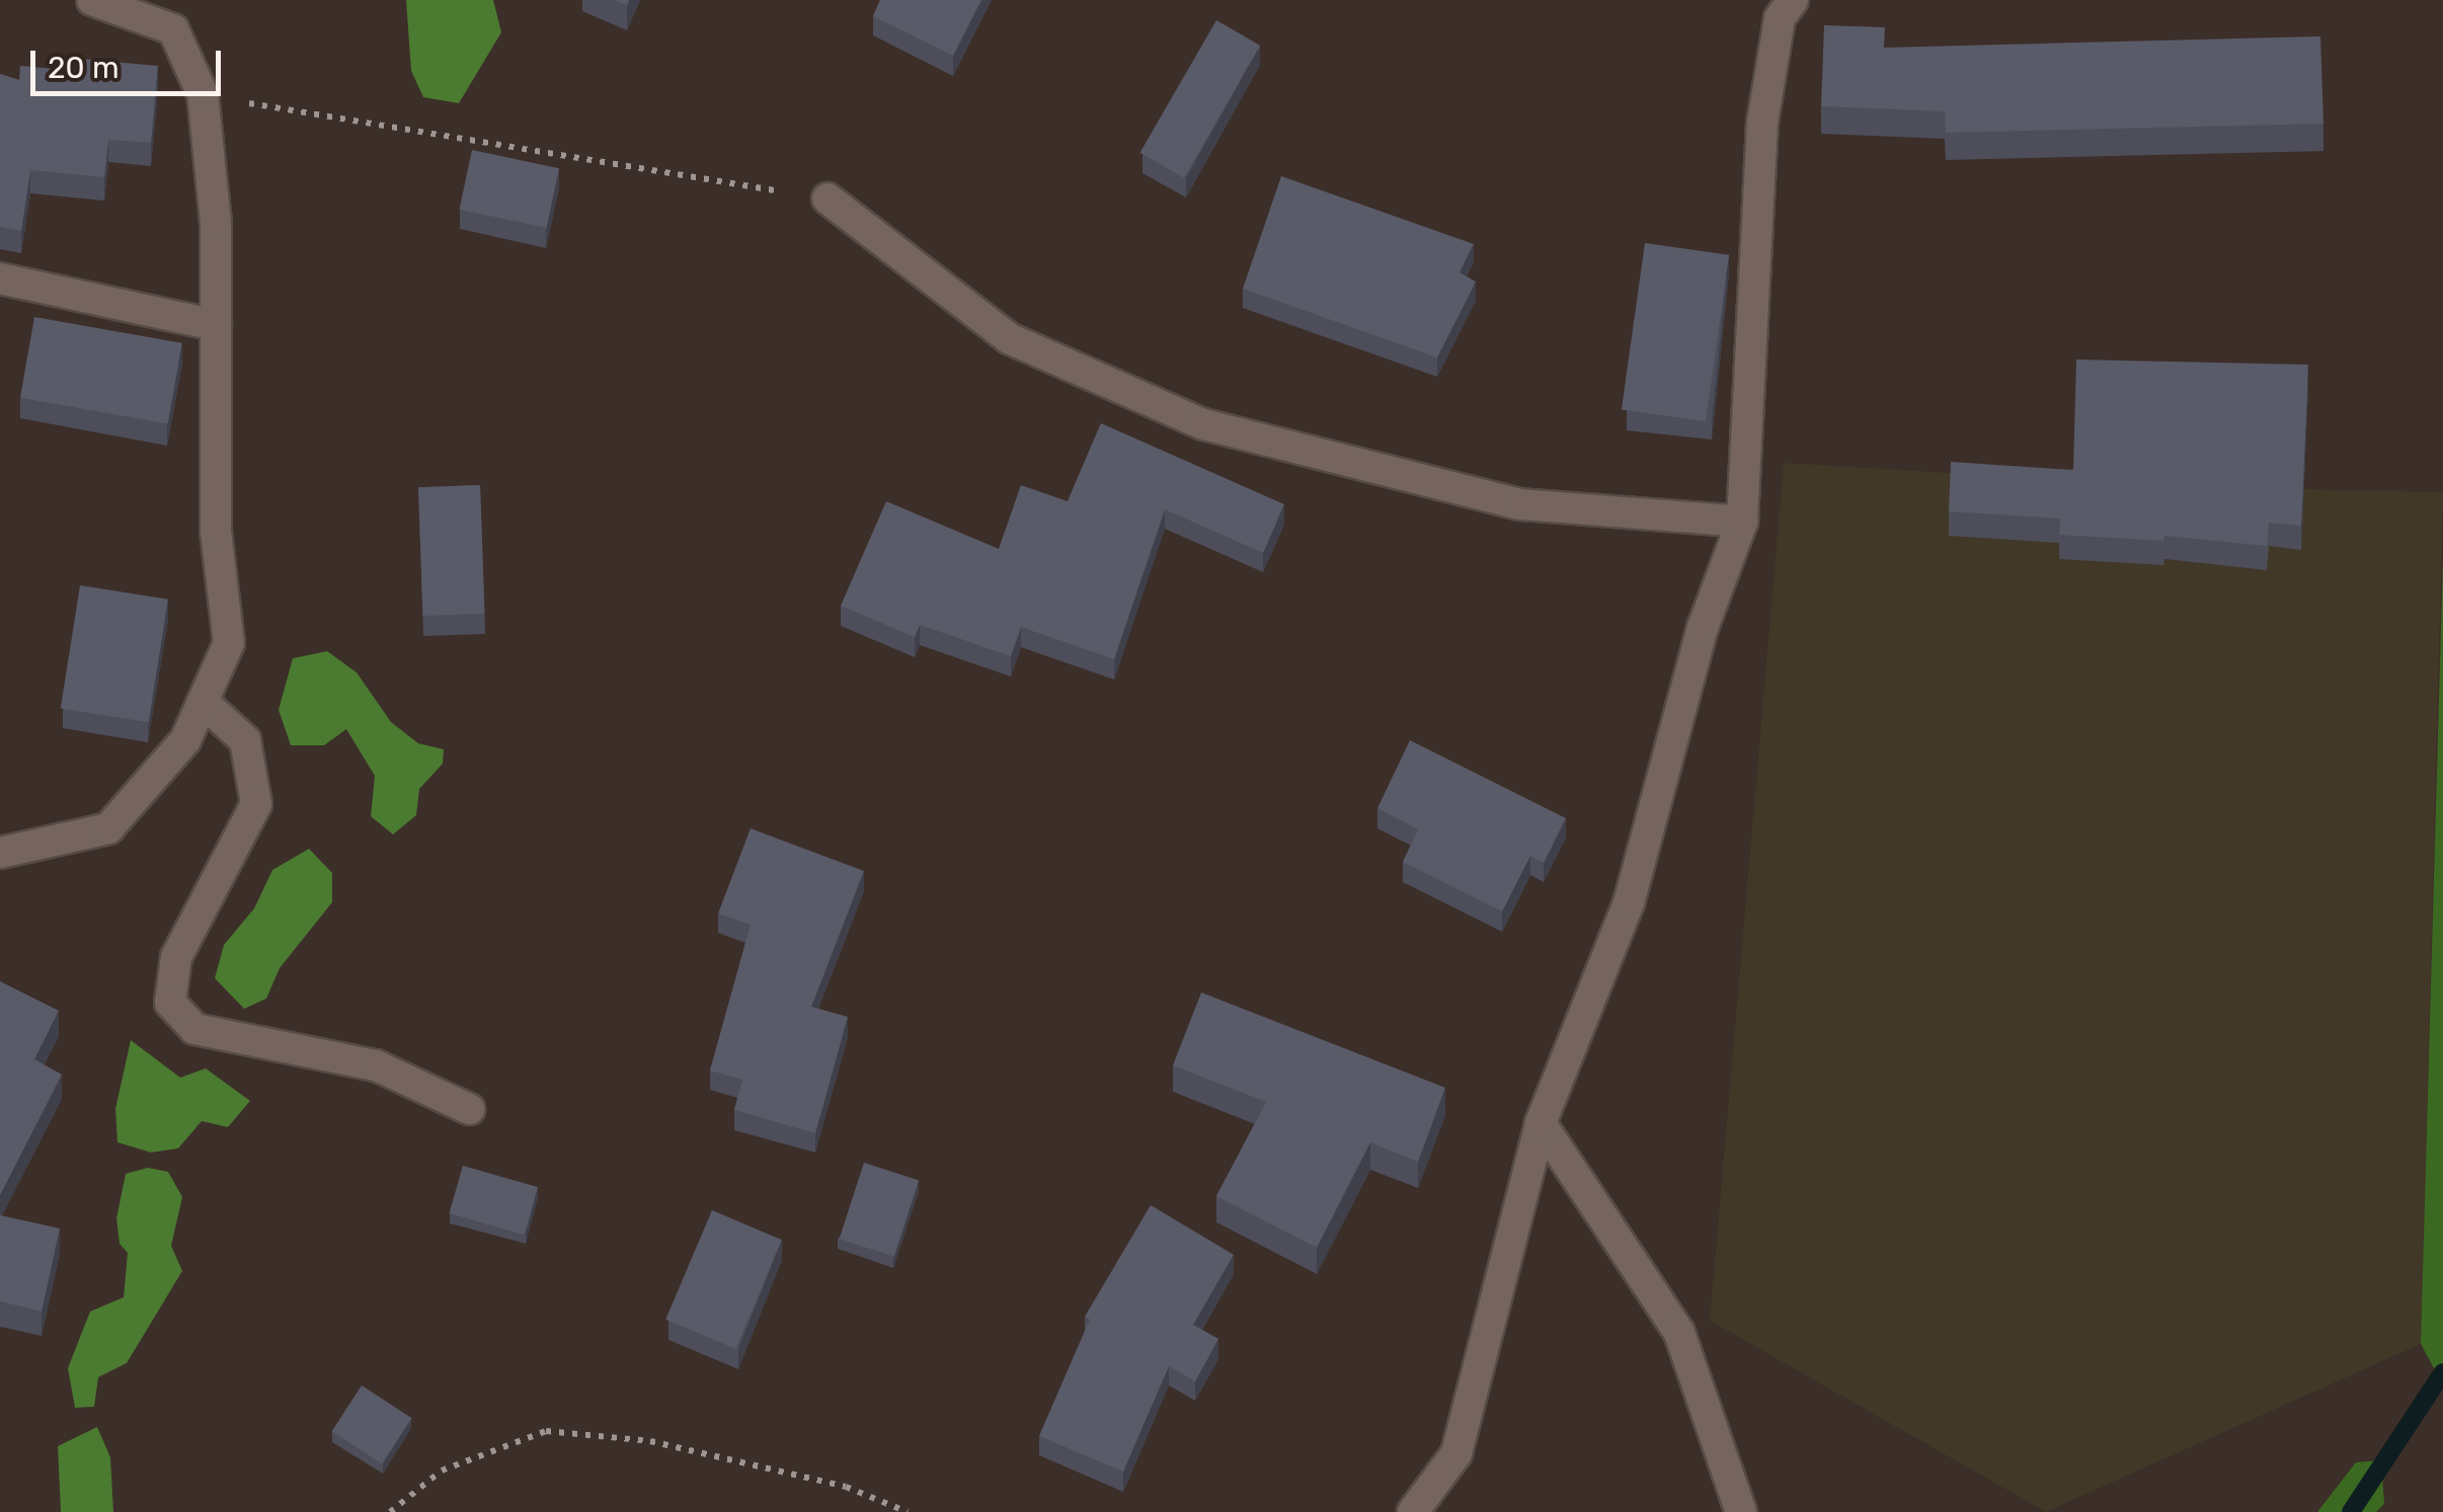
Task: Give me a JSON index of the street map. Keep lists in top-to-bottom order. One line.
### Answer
{"scale_bar":"20 m"}
